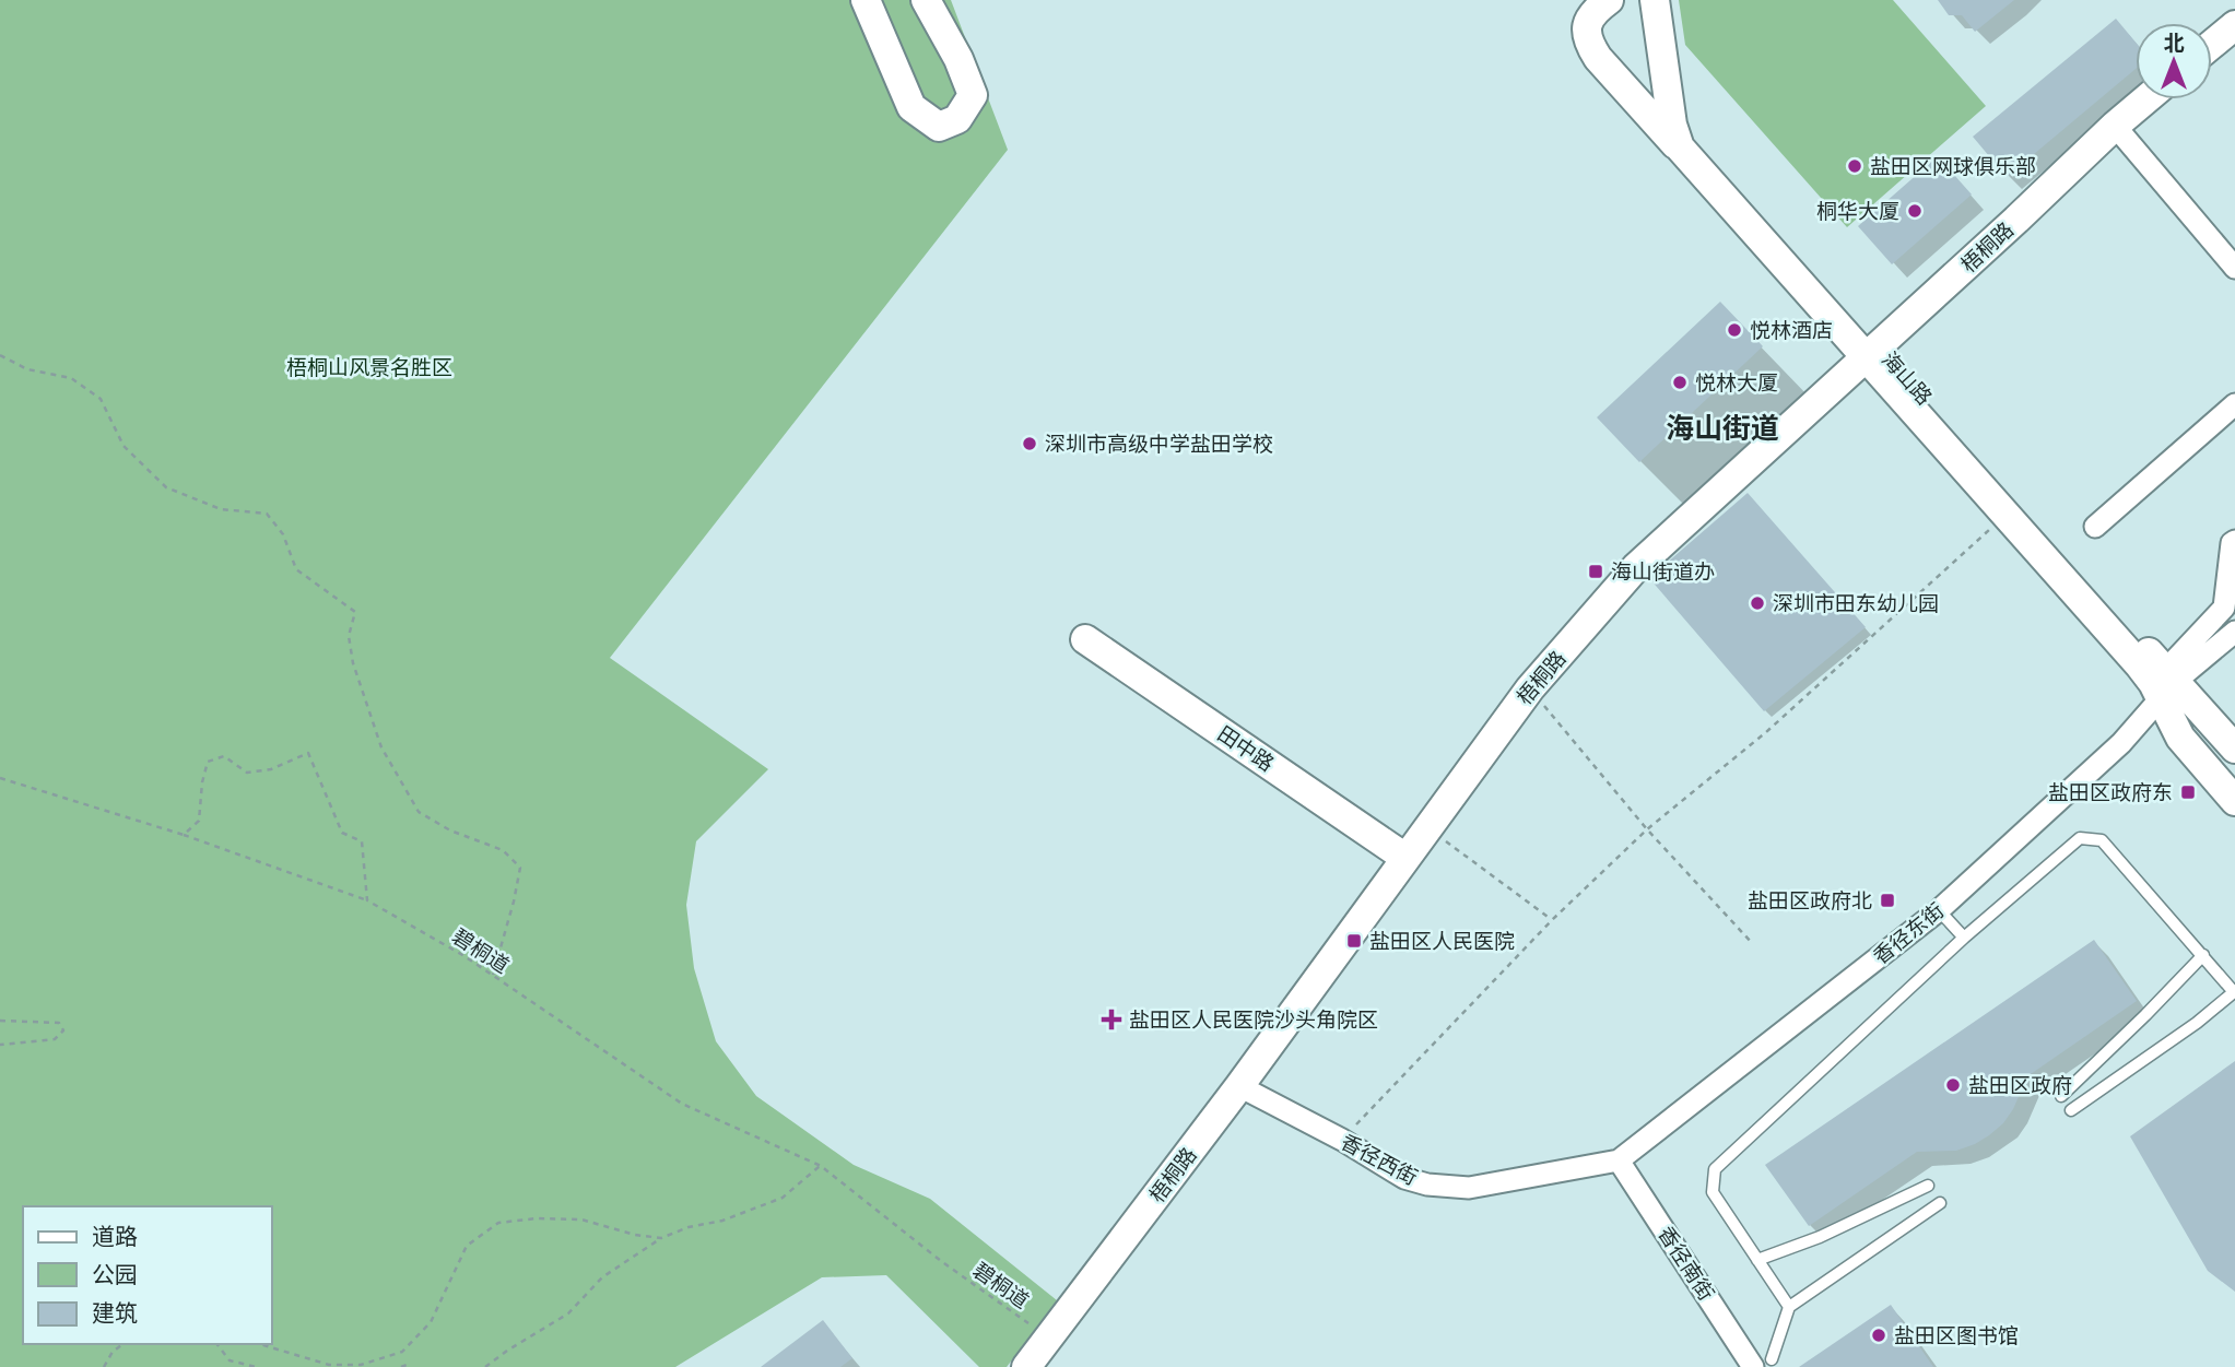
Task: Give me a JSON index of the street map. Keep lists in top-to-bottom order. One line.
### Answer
{"streets":{"street":["梧桐路","海山路","田中路","香径东街","香径西街","香径南街"],"path":["碧桐道"]},"crossings":[["梧桐路","海山路"],["梧桐路","田中路"],["梧桐路","香径西街"],["海山路","香径东街"],["香径东街","香径西街"],["香径东街","香径南街"],["香径西街","香径南街"]],"districts":["海山街道"],"parks":["梧桐山风景名胜区"],"places":{"other":["盐田区网球俱乐部","桐华大厦","悦林酒店","悦林大厦","深圳市高级中学盐田学校","深圳市田东幼儿园","盐田区政府","盐田区图书馆"],"transit":["海山街道办","盐田区政府东","盐田区政府北","盐田区人民医院"],"health":["盐田区人民医院沙头角院区"]},"legend":["道路","公园","建筑"],"north":"top"}
